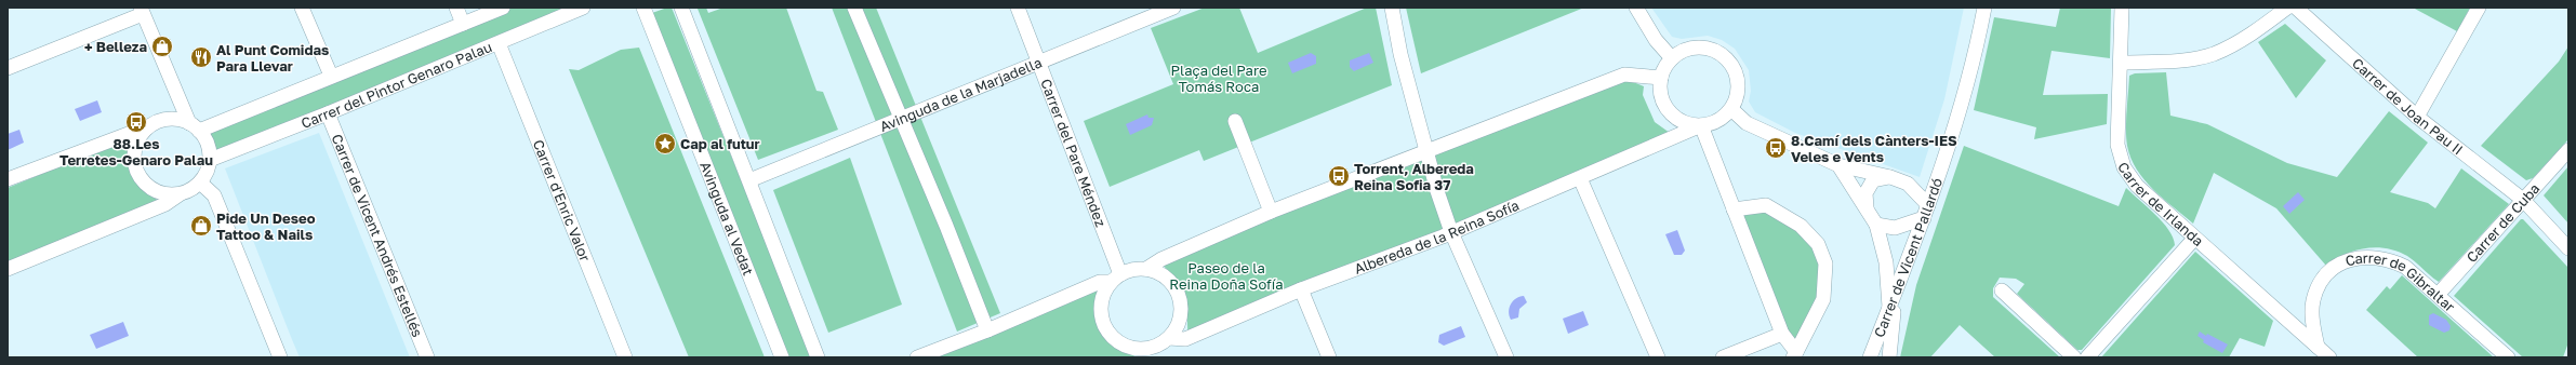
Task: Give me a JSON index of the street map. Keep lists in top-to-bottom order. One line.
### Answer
{"streets":{"street":["Carrer del Pintor Genaro Palau","Avinguda de la Marjadella","Carrer de Joan Pau II","Carrer del Pare Méndez","Carrer d'Enric Valor","Carrer de Irlanda","Avinguda al Vedat","Carrer de Cuba","Carrer de Vicent Andrés Estellés","Albereda de la Reina Sofía","Carrer de Vicent Pallardó","Carrer de Gibraltar"]},"crossings":[["Carrer del Pintor Genaro Palau","Carrer d'Enric Valor"],["Carrer del Pintor Genaro Palau","Carrer de Vicent Andrés Estellés"],["Avinguda de la Marjadella","Carrer del Pare Méndez"],["Carrer de Joan Pau II","Carrer de Cuba"],["Carrer del Pare Méndez","Albereda de la Reina Sofía"],["Carrer de Irlanda","Carrer de Gibraltar"],["Carrer de Cuba","Carrer de Gibraltar"]],"parks":["Plaça del Pare Tomás Roca","Paseo de la Reina Doña Sofía"],"places":{"shop":["+ Belleza","Pide Un Deseo Tattoo & Nails"],"restaurant":["Al Punt Comidas Para Llevar"],"bus stop":["88.Les Terretes-Genaro Palau","8.Camí dels Cànters-IES Veles e Vents","Torrent, Albereda Reina Sofia 37"],"place":["Cap al futur"]}}
